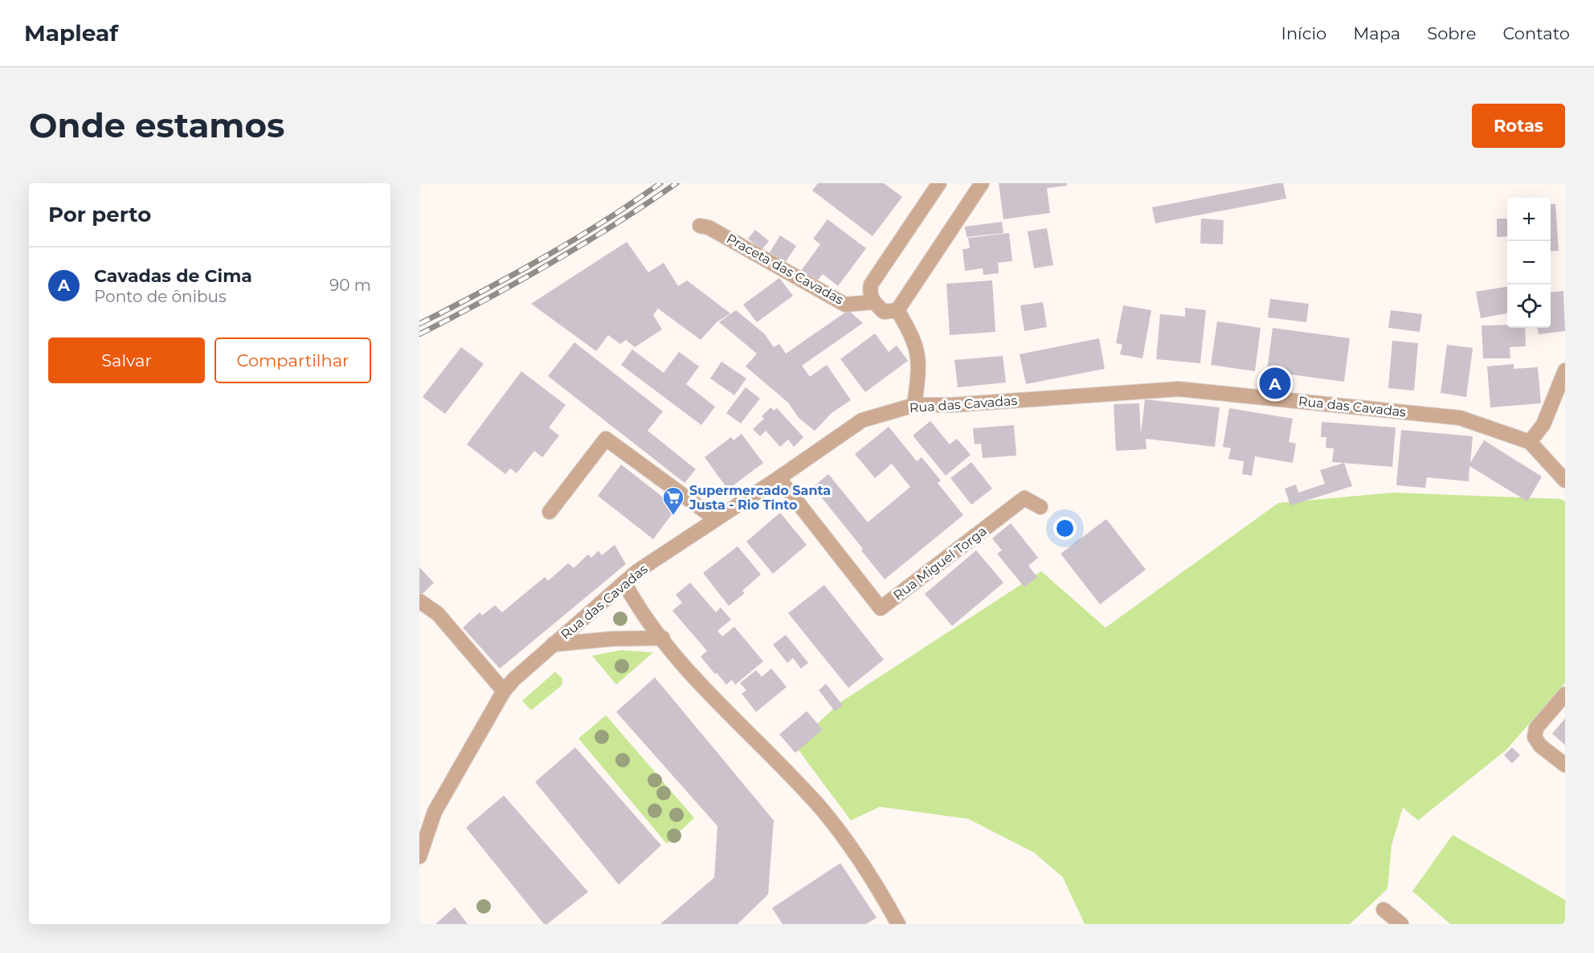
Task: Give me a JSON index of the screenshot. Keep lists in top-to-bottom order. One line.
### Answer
{"streets":{"street":["Praceta das Cavadas","Rua das Cavadas","Rua Miguel Torga"]},"crossings":[["Rua das Cavadas","Rua Miguel Torga"]],"places":{"supermarket":["Supermercado Santa Justa - Rio Tinto"]},"page":{"header":"Mapleaf","nav":["Início","Mapa","Sobre","Contato"],"buttons":["Rotas",["Salvar","Compartilhar"]],"title":"Onde estamos","heading":"Por perto","map_buttons":["+","−"],"list":[{"mark":"A","name":"Cavadas de Cima","note":"Ponto de ônibus","value":"90 m"}],"pins":"A"}}
